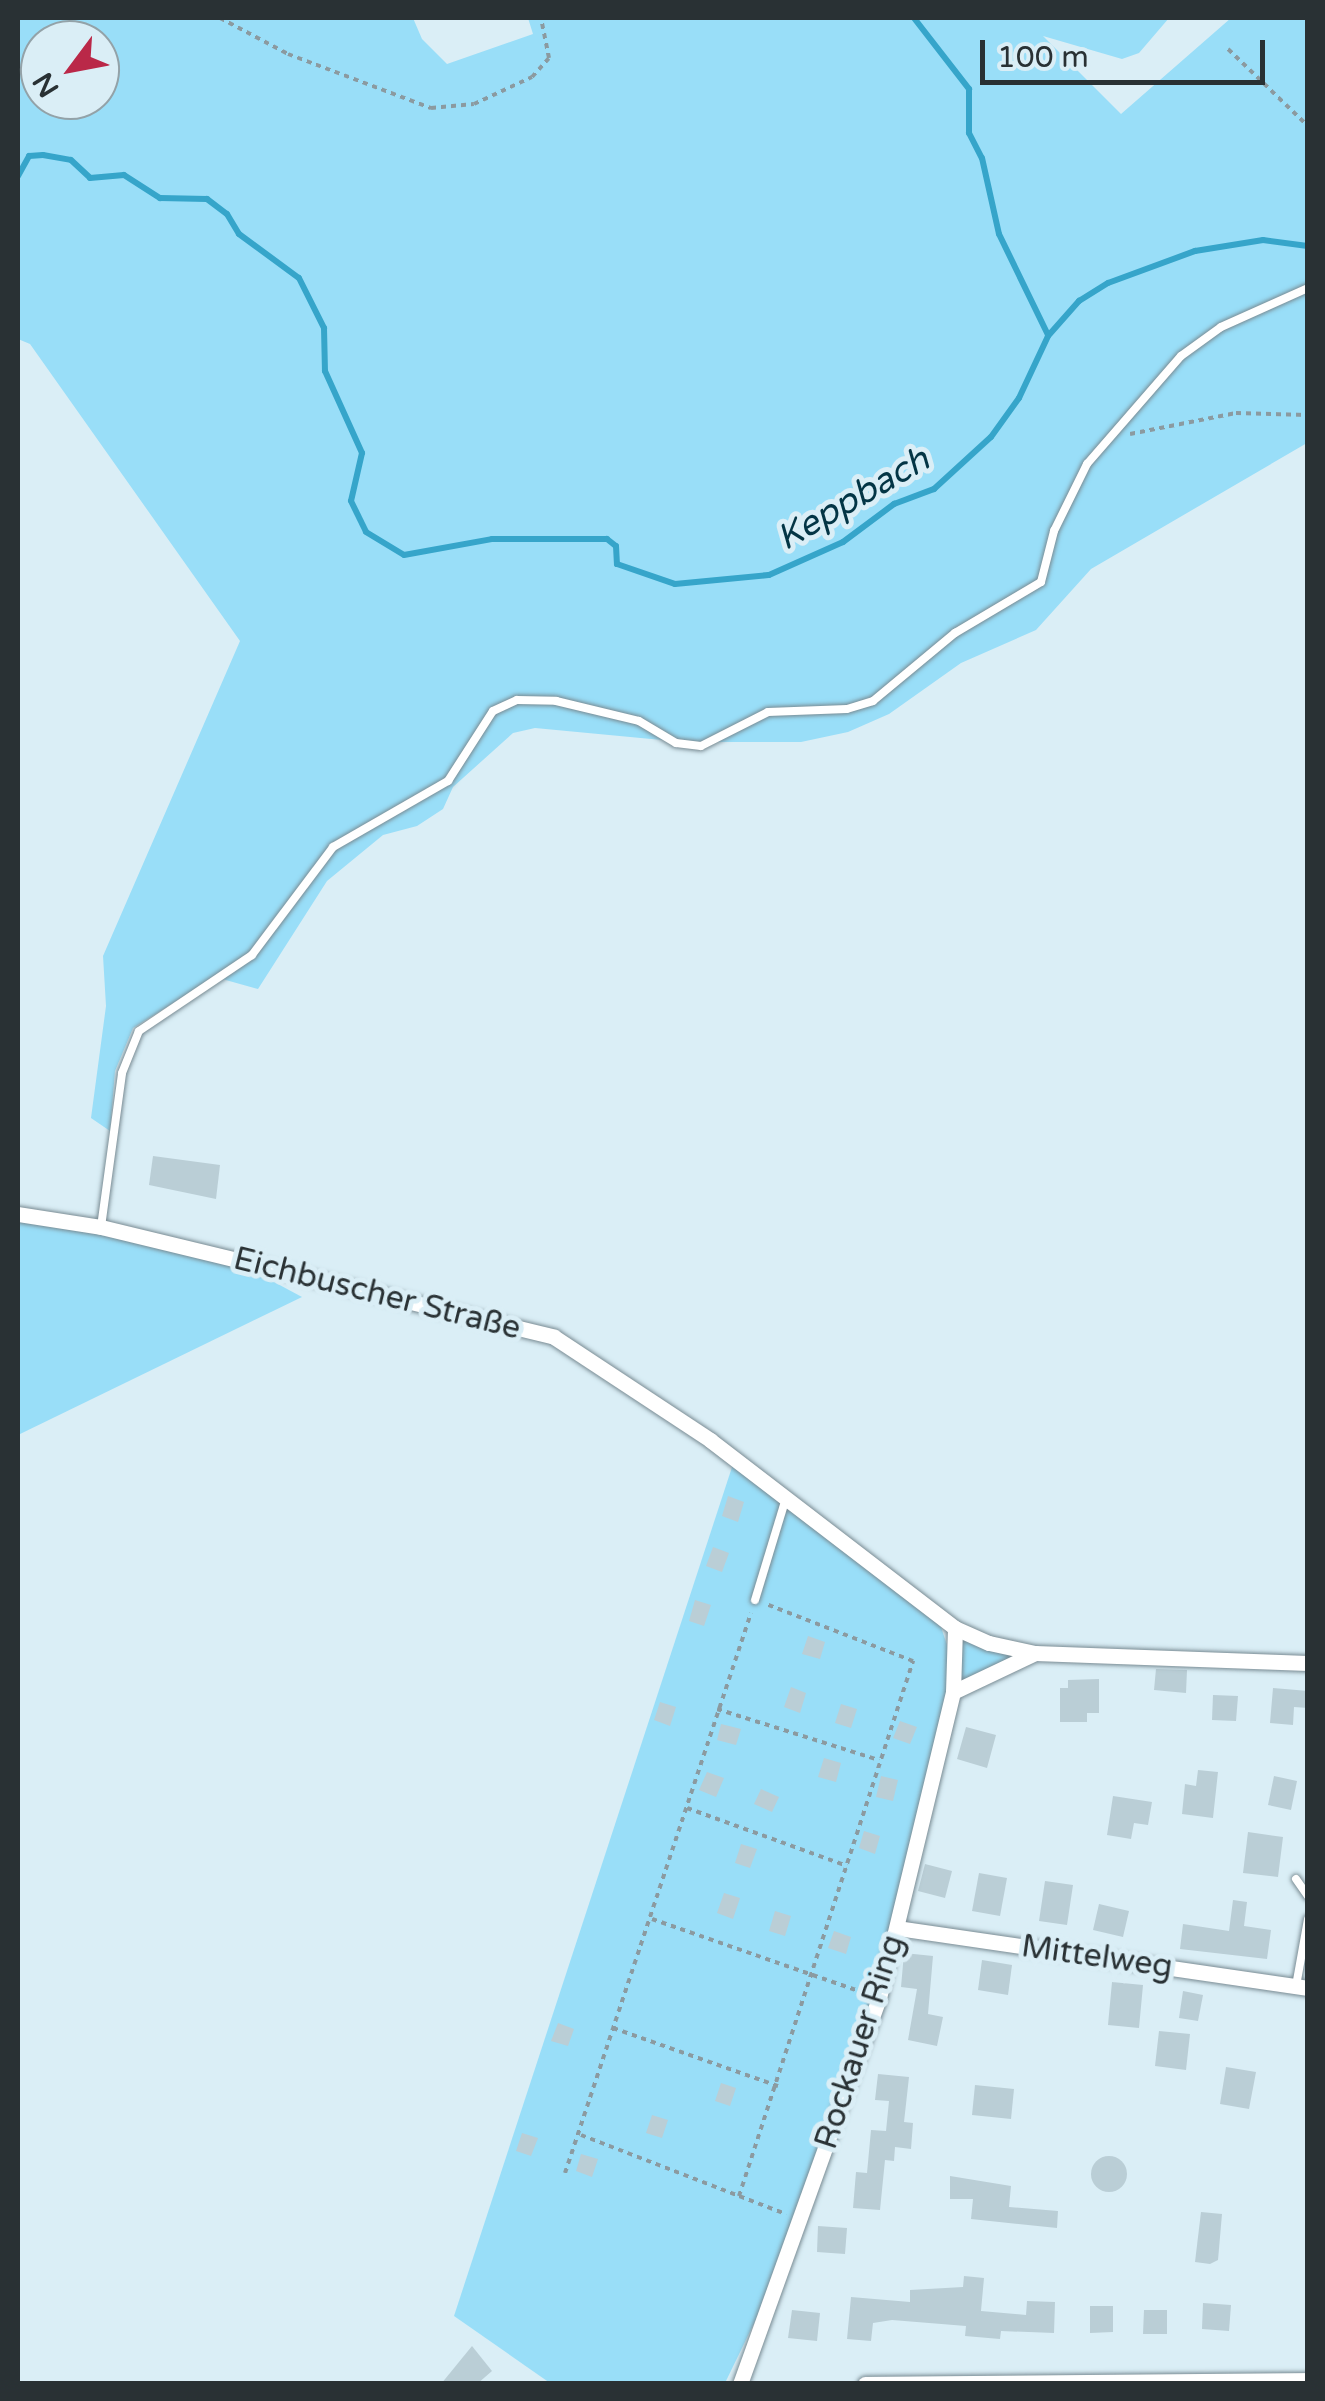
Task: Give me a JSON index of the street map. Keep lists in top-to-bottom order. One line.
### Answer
{"streets":{"street":["Eichbuscher Straße","Mittelweg","Rockauer Ring"]},"crossings":[["Mittelweg","Rockauer Ring"]],"water":["Keppbach"],"scale_bar":"100 m","north":"bottom left"}
